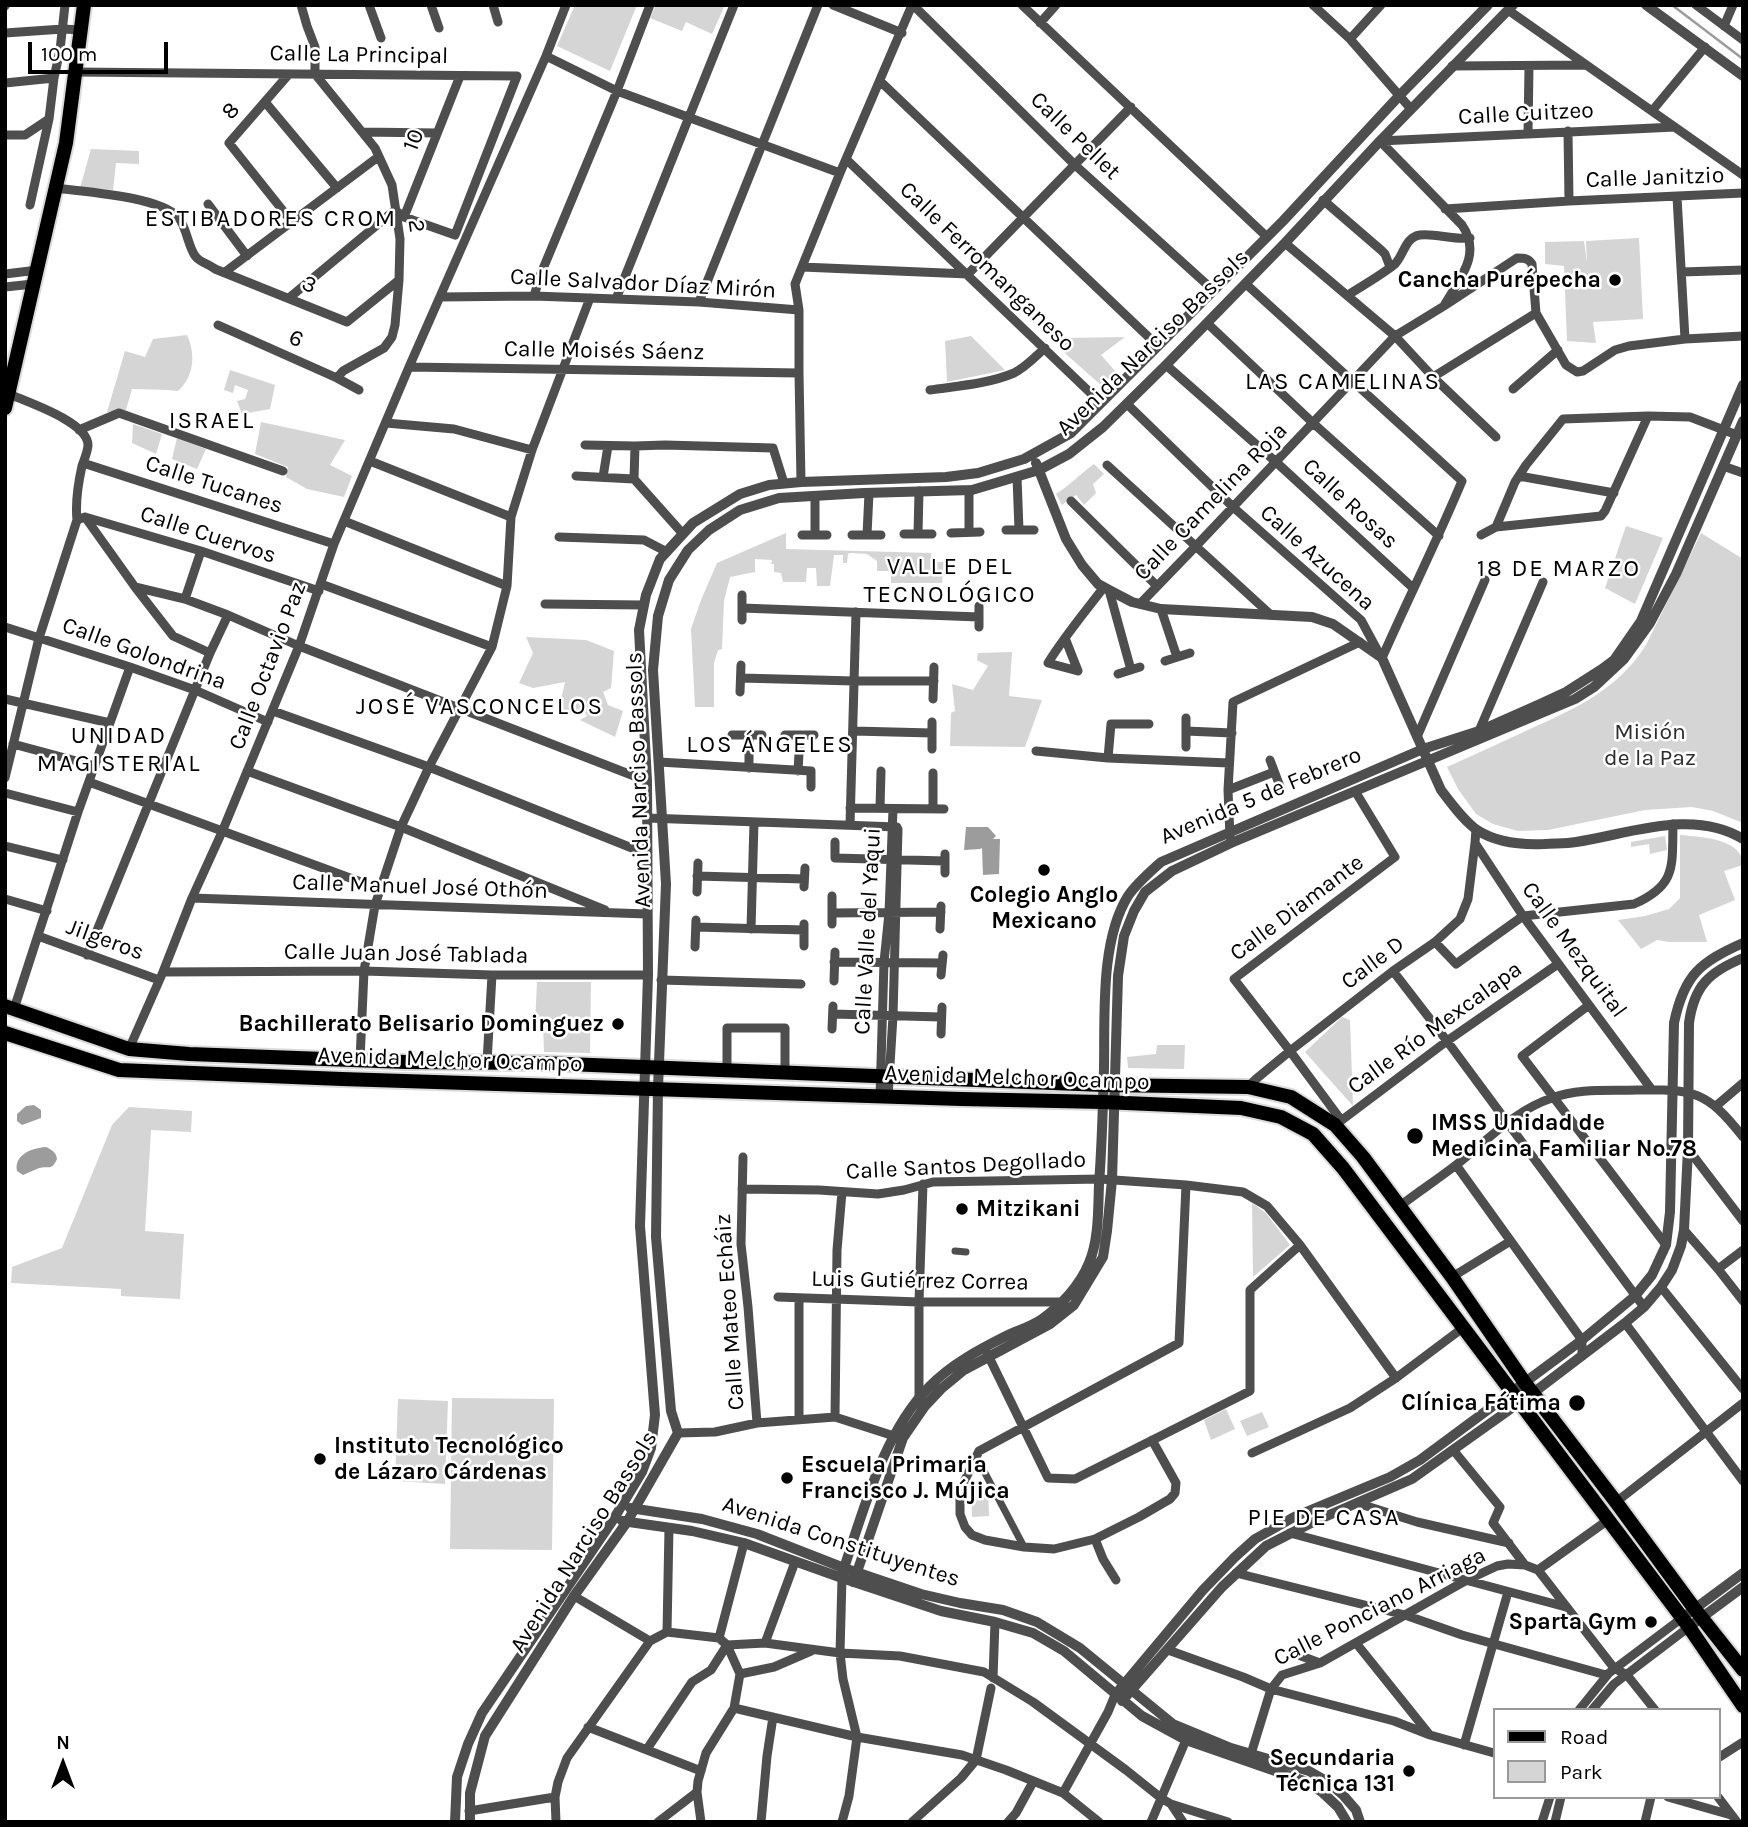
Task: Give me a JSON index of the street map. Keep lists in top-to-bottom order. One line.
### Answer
{"streets":{"main road":["Avenida Melchor Ocampo"],"street":["Calle La Principal","8","Calle Cuitzeo","Calle Pellet","10","Calle Janitzio","2","Calle Ferromanganeso","Calle Salvador Díaz Mirón","3","6","Avenida Narciso Bassols","Calle Moisés Sáenz","Calle Tucanes","Calle Camelina Roja","Calle Rosas","Calle Cuervos","Calle Azucena","Calle Golondrina","Calle Octavio Paz","Avenida 5 de Febrero","Calle Manuel José Othón","Calle Diamante","Calle Valle del Yaqui","Jilgeros","Calle Mezquital","Calle Juan José Tablada","Calle D","Calle Río Mexcalapa","Calle Santos Degollado","Luis Gutiérrez Correa","Calle Mateo Echáiz","Avenida Constituyentes","Calle Ponciano Arriaga"]},"crossings":[["Calle La Principal","8"],["Calle La Principal","10"],["Calle La Principal","2"],["Calle Cuitzeo","Calle Janitzio"],["Calle Cuitzeo","Avenida Narciso Bassols"],["Calle Pellet","Avenida Narciso Bassols"],["2","3"],["2","6"],["Calle Ferromanganeso","Avenida Narciso Bassols"],["Calle Salvador Díaz Mirón","Avenida Narciso Bassols"],["Calle Salvador Díaz Mirón","Calle Moisés Sáenz"],["Calle Salvador Díaz Mirón","Calle Octavio Paz"],["Avenida Narciso Bassols","Calle Rosas"],["Avenida Narciso Bassols","Calle Azucena"],["Avenida Narciso Bassols","Calle Manuel José Othón"],["Avenida Narciso Bassols","Calle Juan José Tablada"],["Avenida Narciso Bassols","Avenida Melchor Ocampo"],["Avenida Narciso Bassols","Avenida Constituyentes"],["Calle Moisés Sáenz","Calle Octavio Paz"],["Calle Tucanes","Calle Octavio Paz"],["Calle Camelina Roja","Calle Rosas"],["Calle Camelina Roja","Calle Azucena"],["Calle Cuervos","Calle Octavio Paz"],["Calle Golondrina","Calle Octavio Paz"],["Calle Octavio Paz","Calle Manuel José Othón"],["Calle Octavio Paz","Jilgeros"],["Calle Octavio Paz","Calle Juan José Tablada"],["Calle Octavio Paz","Avenida Melchor Ocampo"],["Avenida 5 de Febrero","Calle Diamante"],["Avenida 5 de Febrero","Avenida Melchor Ocampo"],["Avenida 5 de Febrero","Calle Santos Degollado"],["Avenida 5 de Febrero","Luis Gutiérrez Correa"],["Avenida 5 de Febrero","Avenida Constituyentes"],["Calle Diamante","Calle D"],["Calle Diamante","Calle Río Mexcalapa"],["Calle Diamante","Avenida Melchor Ocampo"],["Calle Valle del Yaqui","Avenida Melchor Ocampo"],["Jilgeros","Calle Juan José Tablada"],["Calle Mezquital","Calle D"],["Calle Mezquital","Calle Río Mexcalapa"],["Calle D","Avenida Melchor Ocampo"],["Calle Río Mexcalapa","Avenida Melchor Ocampo"],["Calle Santos Degollado","Calle Mateo Echáiz"]],"districts":["ESTIBADORES CROM","LAS CAMELINAS","ISRAEL","VALLE DEL TECNOLÓGICO","18 DE MARZO","JOSÉ VASCONCELOS","UNIDAD MAGISTERIAL","LOS ÁNGELES","PIE DE CASA"],"parks":["Misión de la Paz"],"places":["Cancha Purépecha","Colegio Anglo Mexicano","Bachillerato Belisario Dominguez","IMSS Unidad de Medicina Familiar No.78","Mitzikani","Clínica Fátima","Instituto Tecnológico de Lázaro Cárdenas","Escuela Primaria Francisco J. Mújica","Sparta Gym","Secundaria Técnica 131"],"legend":["Road","Park"],"scale_bar":"100 m","north":"top"}
